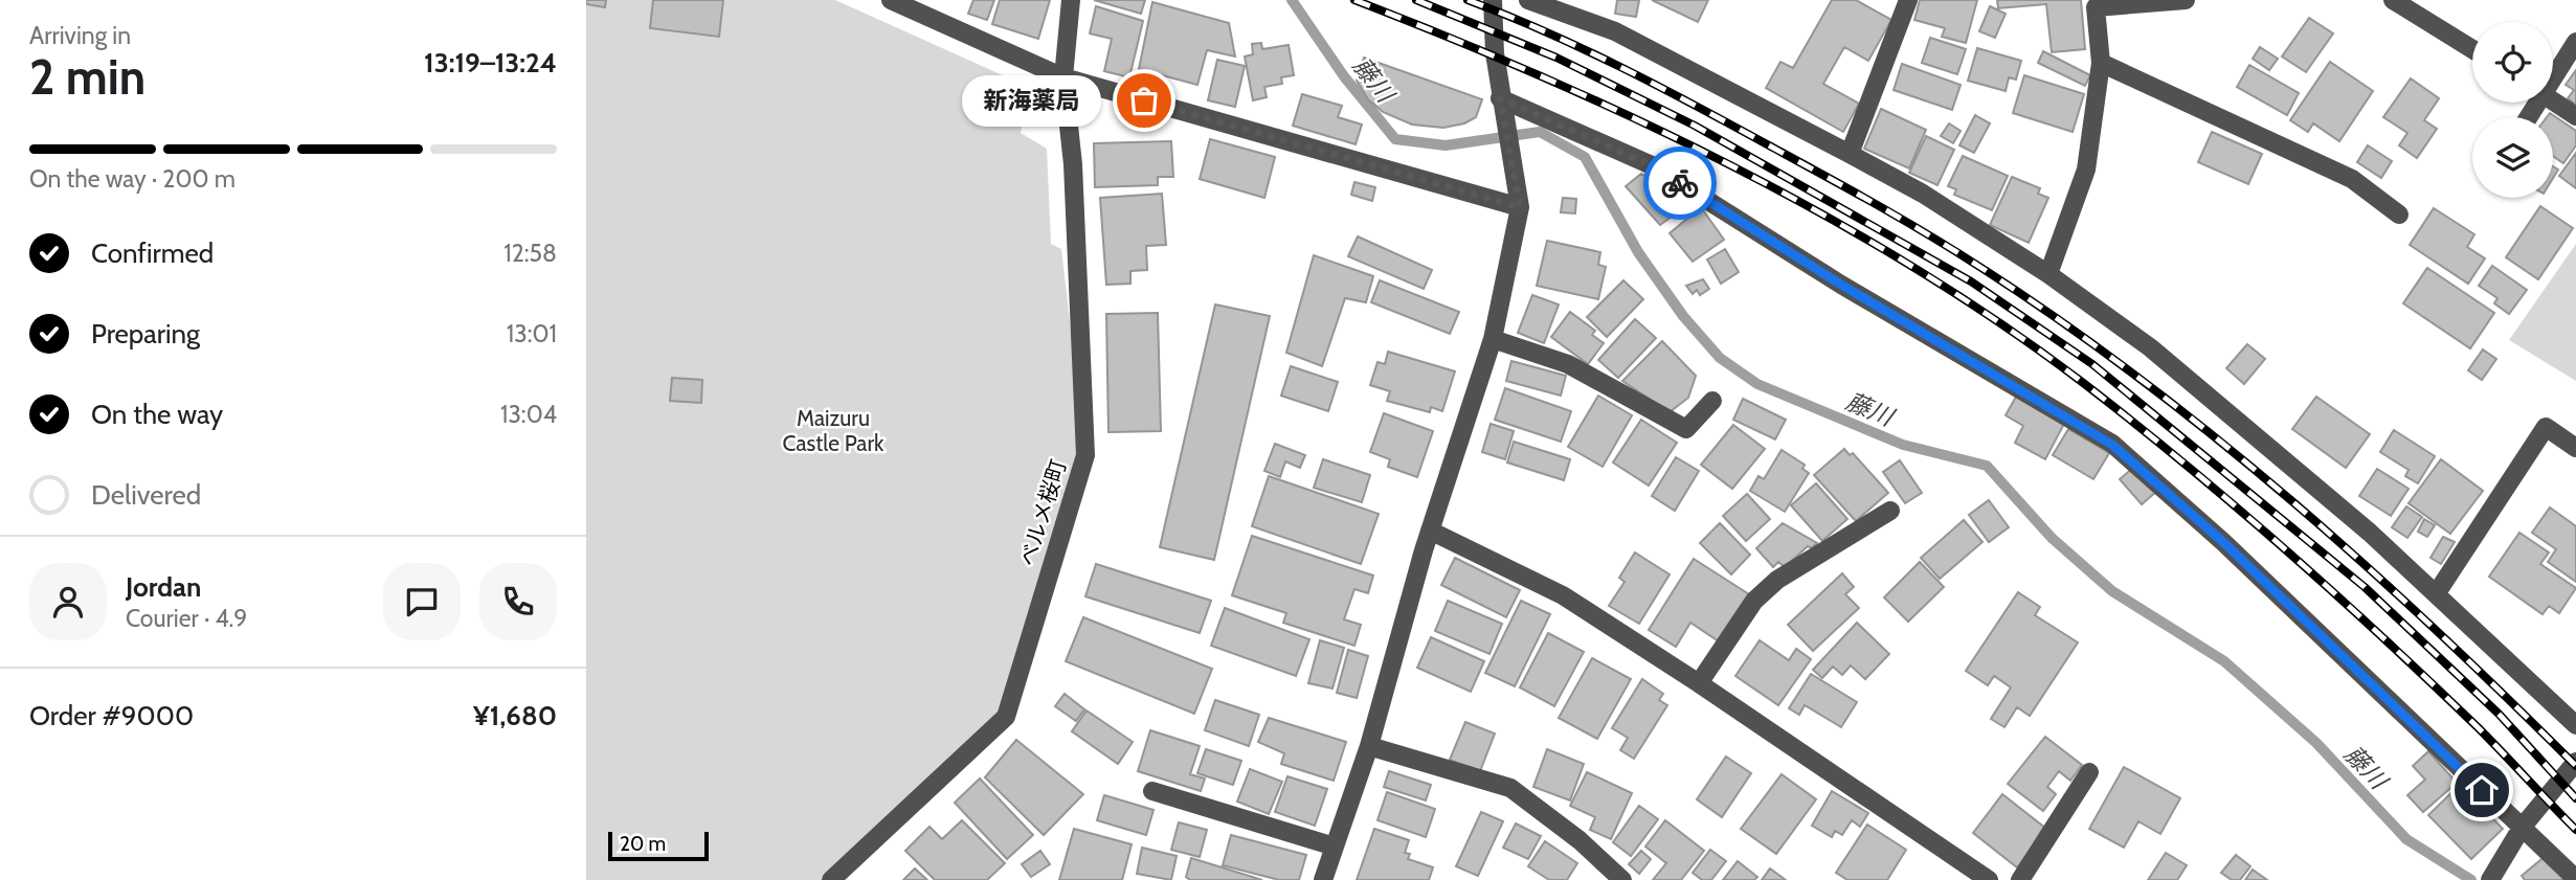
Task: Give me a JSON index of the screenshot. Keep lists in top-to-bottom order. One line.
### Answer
{"streets":{"street":["ベルメ桜町"]},"water":["藤川"],"parks":["Maizuru Castle Park"],"places":["新海薬局"],"scale_bar":"20 m","page":{"heading":["2 min","Arriving in","13:19–13:24"],"panel":["Jordan","Courier · 4.9","Order #9000","¥1,680"],"bubble":"新海薬局","bar":"On the way · 200 m","list":[["Confirmed","12:58"],["Preparing","13:01"],["On the way","13:04"],"Delivered"],"scale":"20 m"}}
